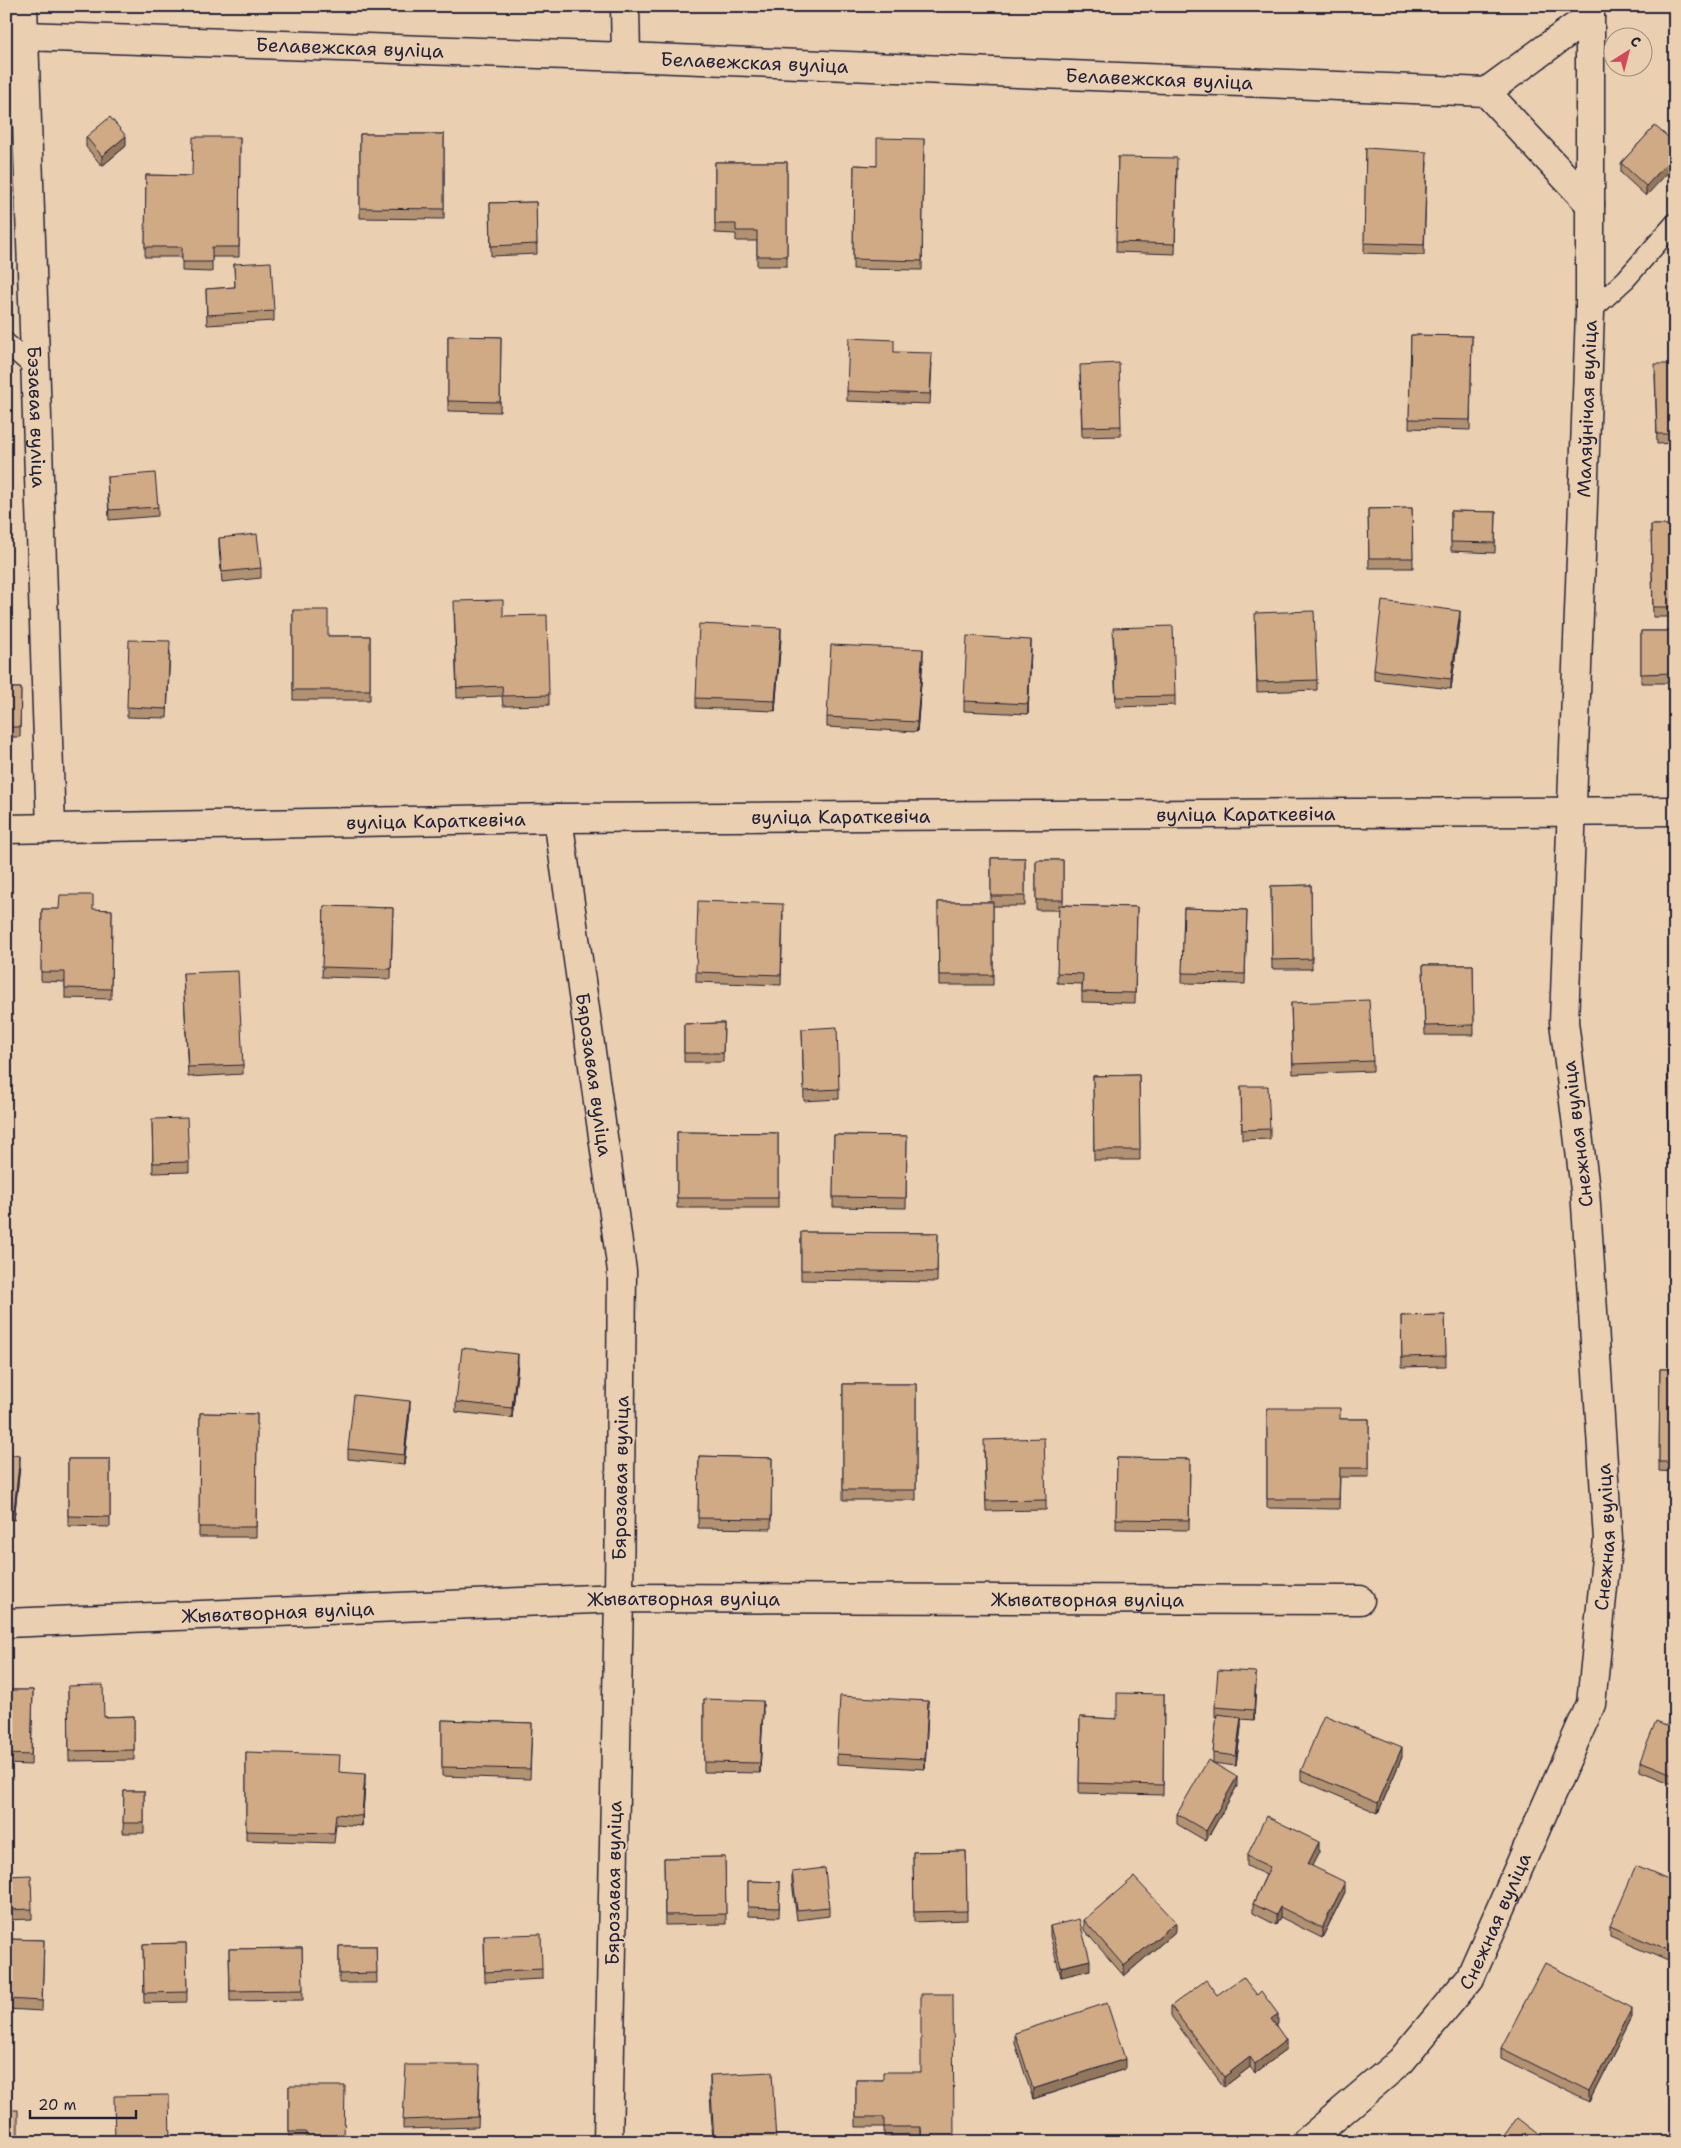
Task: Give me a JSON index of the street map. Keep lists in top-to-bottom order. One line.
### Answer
{"streets":{"street":["Белавежская вуліца","Маляўнічая вуліца","Бэзавая вуліца","вуліца Караткевіча","Бярозавая вуліца","Снежная вуліца","Жыватворная вуліца"]},"crossings":[["Белавежская вуліца","Бэзавая вуліца"],["Маляўнічая вуліца","вуліца Караткевіча"],["Маляўнічая вуліца","Снежная вуліца"],["Бэзавая вуліца","вуліца Караткевіча"],["вуліца Караткевіча","Бярозавая вуліца"],["вуліца Караткевіча","Снежная вуліца"],["Бярозавая вуліца","Жыватворная вуліца"]],"scale_bar":"20 m","north":"top right"}
